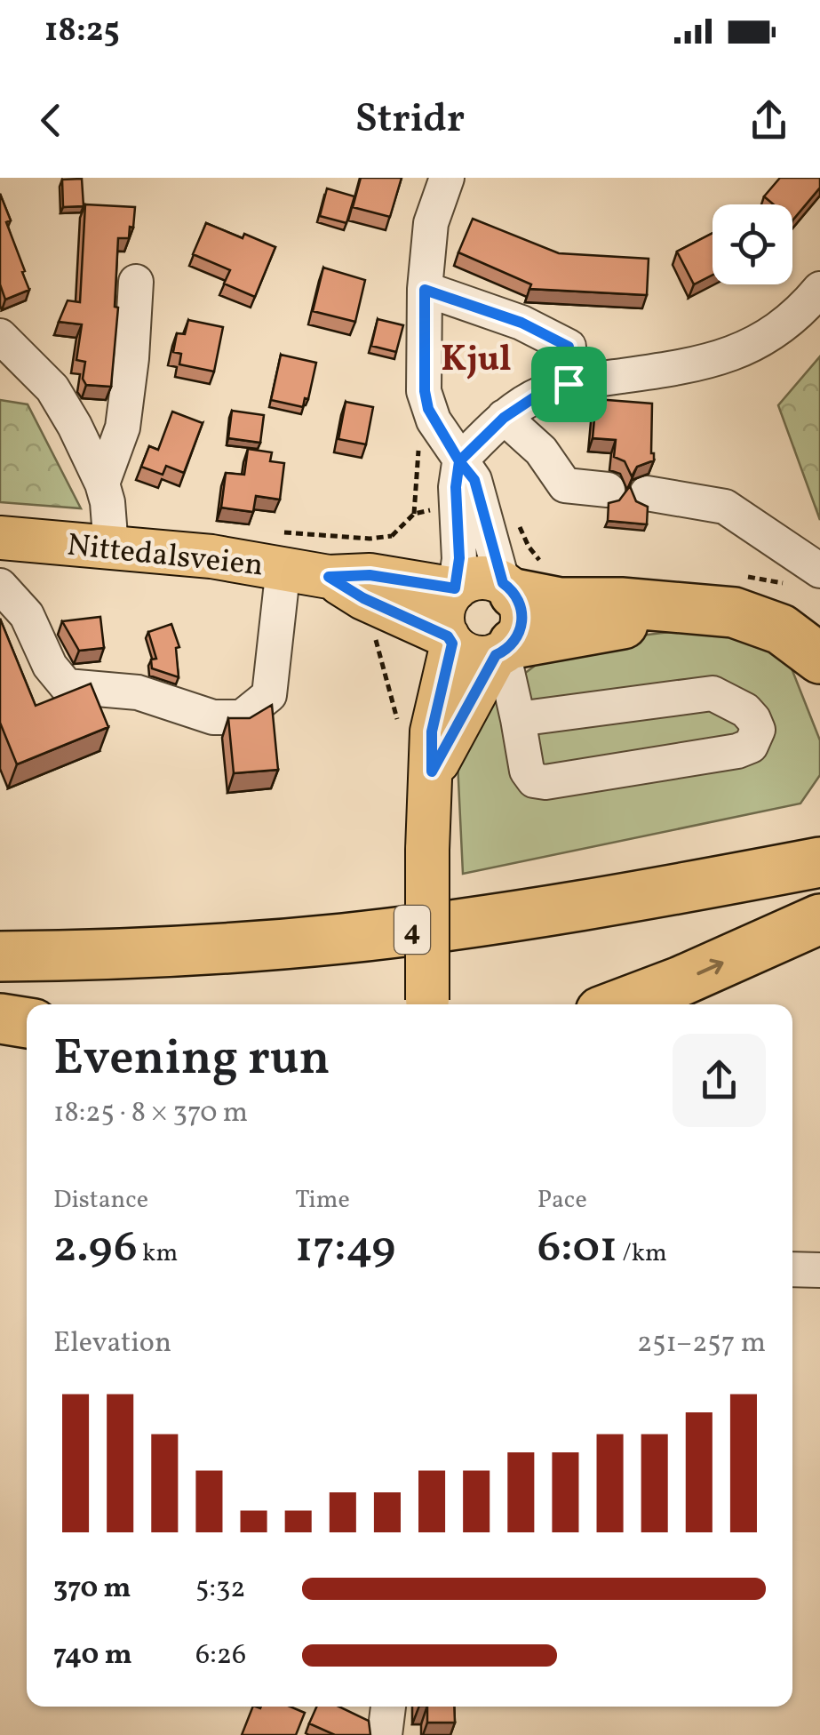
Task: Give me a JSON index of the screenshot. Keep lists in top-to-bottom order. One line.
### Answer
{"streets":{"highway":["4"],"main road":["Nittedalsveien"]},"districts":["Kjul"],"page":{"status":"18:25","header":"Stridr","heading":["Evening run","18:25 · 8 × 370 m"],"stats":[["Distance","2.96 km"],["Time","17:49"],["Pace","6:01 /km"]],"chart":["Elevation","251–257 m"],"list":[{"name":"370 m","note":"5:32"},{"name":"740 m","note":"6:26"}]}}
